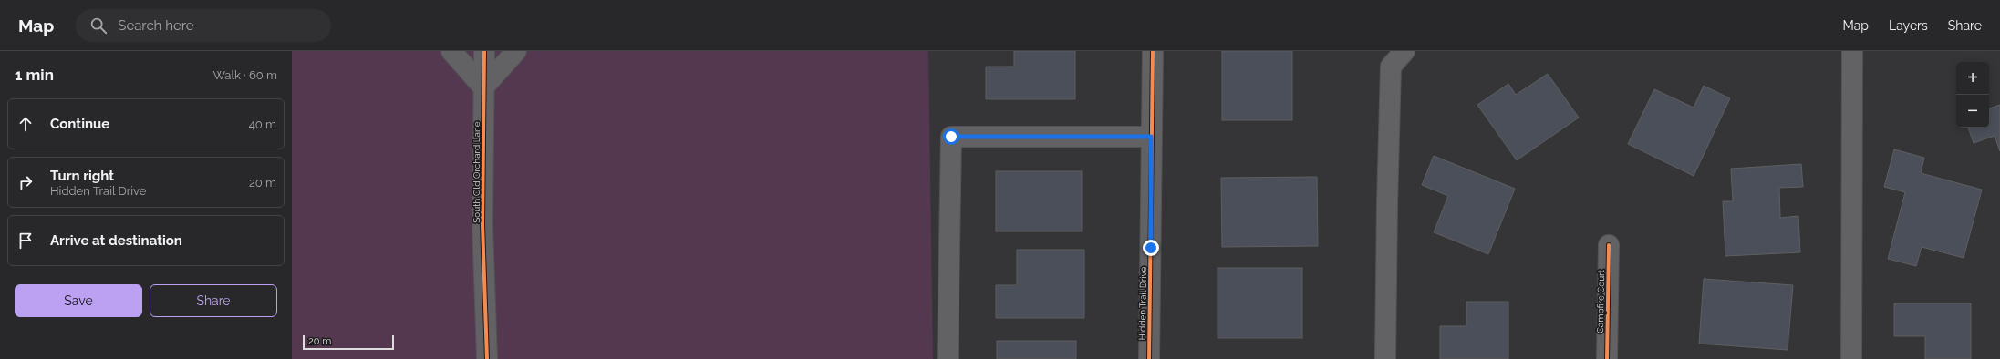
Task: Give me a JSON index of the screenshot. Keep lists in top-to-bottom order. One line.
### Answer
{"streets":{"street":["South Old Orchard Lane","Campfire Court","Hidden Trail Drive"]},"scale_bar":"20 m","page":{"header":"Map","search":"Search here","nav":["Map","Layers","Share"],"heading":["1 min","Walk · 60 m"],"map_buttons":["+","−"],"list":[["Continue","40 m"],["Turn right","Hidden Trail Drive","20 m"],"Arrive at destination"],"buttons":["Save","Share"],"scale":"20 m"}}
